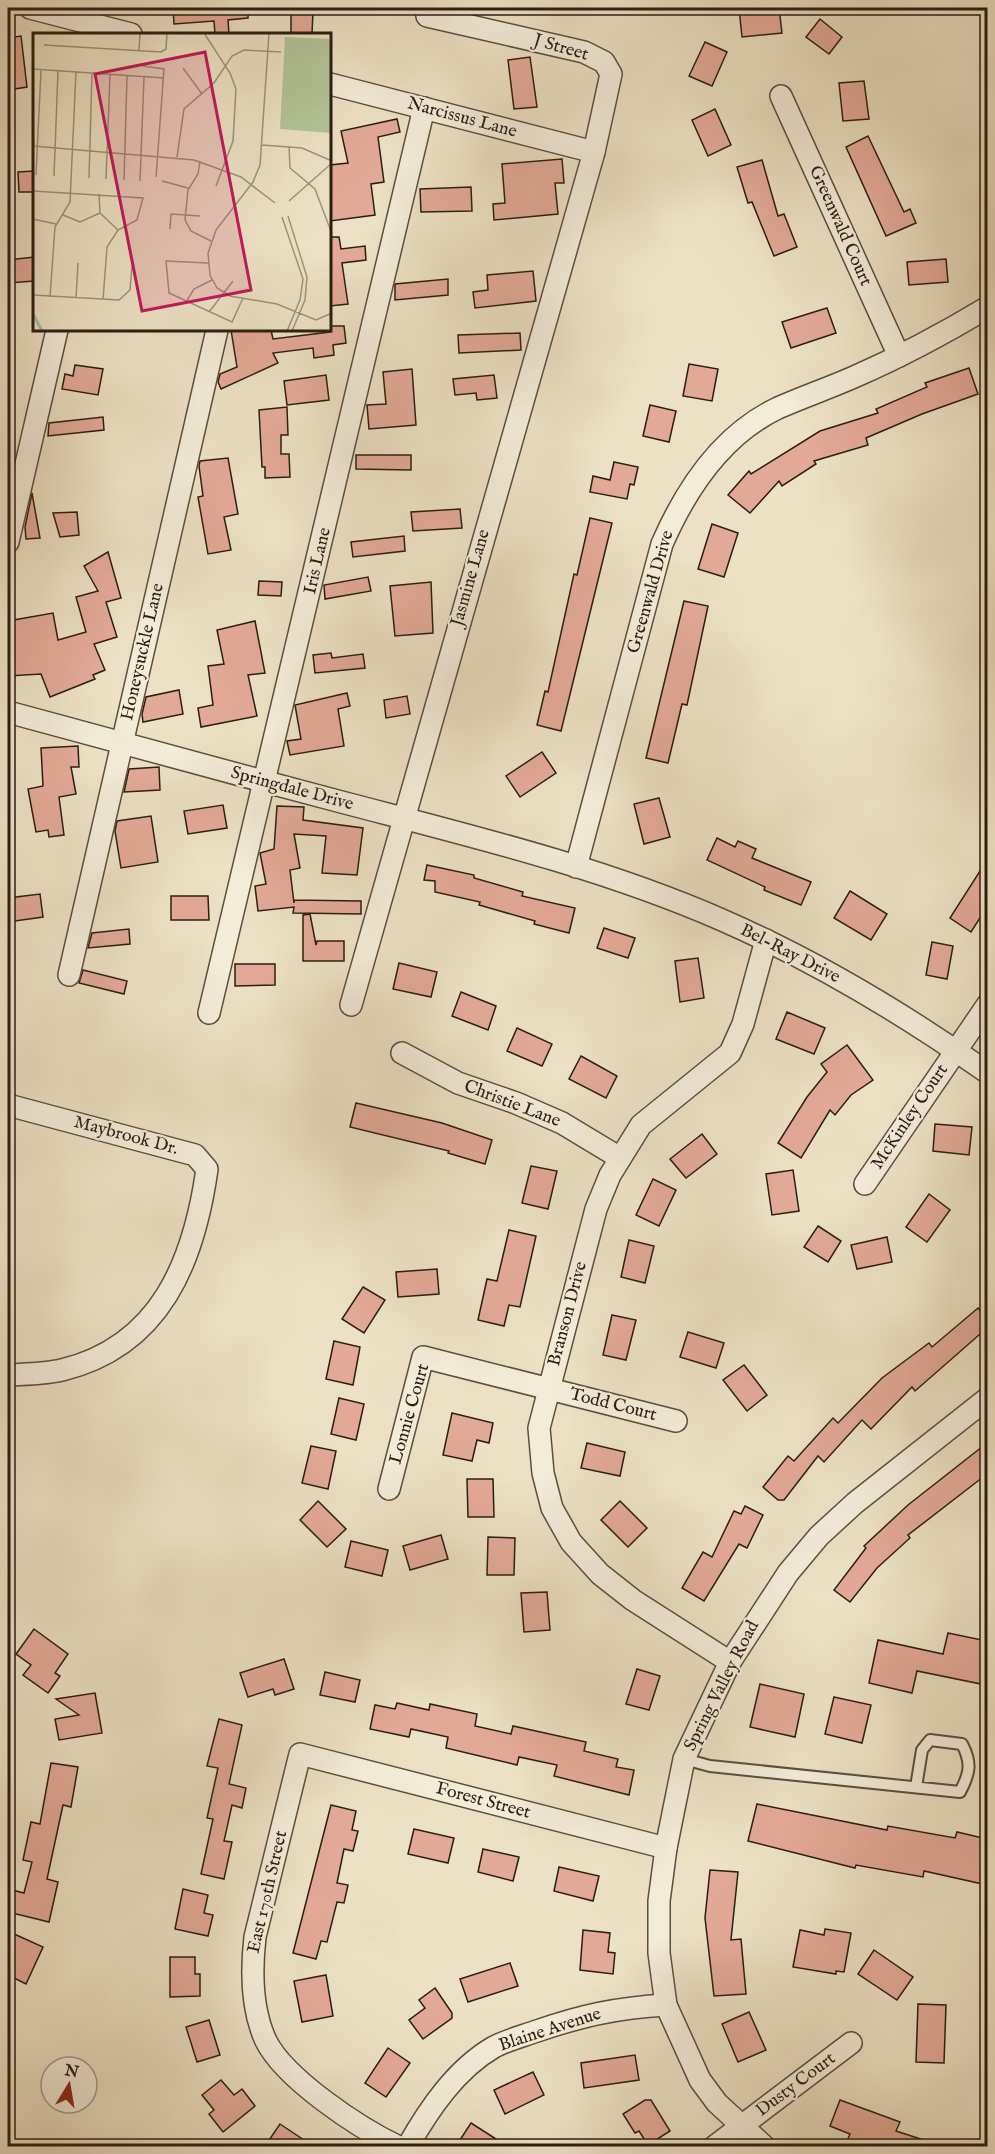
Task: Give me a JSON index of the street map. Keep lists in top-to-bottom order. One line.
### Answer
{"streets":{"street":["J Street","Narcissus Lane","Greenwald Court","Iris Lane","Jasmine Lane","Greenwald Drive","Honeysuckle Lane","Springdale Drive","Bel-Ray Drive","Christie Lane","McKinley Court","Maybrook Dr.","Branson Drive","Todd Court","Lonnie Court","Spring Valley Road","Forest Street","East 170th Street","Blaine Avenue","Dusty Court"]},"crossings":[["J Street","Narcissus Lane"],["J Street","Jasmine Lane"],["Narcissus Lane","Iris Lane"],["Narcissus Lane","Jasmine Lane"],["Greenwald Court","Greenwald Drive"],["Iris Lane","Springdale Drive"],["Jasmine Lane","Springdale Drive"],["Greenwald Drive","Springdale Drive"],["Greenwald Drive","Bel-Ray Drive"],["Honeysuckle Lane","Springdale Drive"],["Springdale Drive","Bel-Ray Drive"],["Bel-Ray Drive","McKinley Court"],["Bel-Ray Drive","Branson Drive"],["Christie Lane","Branson Drive"],["Branson Drive","Todd Court"],["Branson Drive","Lonnie Court"],["Branson Drive","Spring Valley Road"],["Todd Court","Lonnie Court"],["Spring Valley Road","Forest Street"],["Spring Valley Road","Blaine Avenue"],["Spring Valley Road","Dusty Court"],["Forest Street","East 170th Street"]],"north":"top"}
